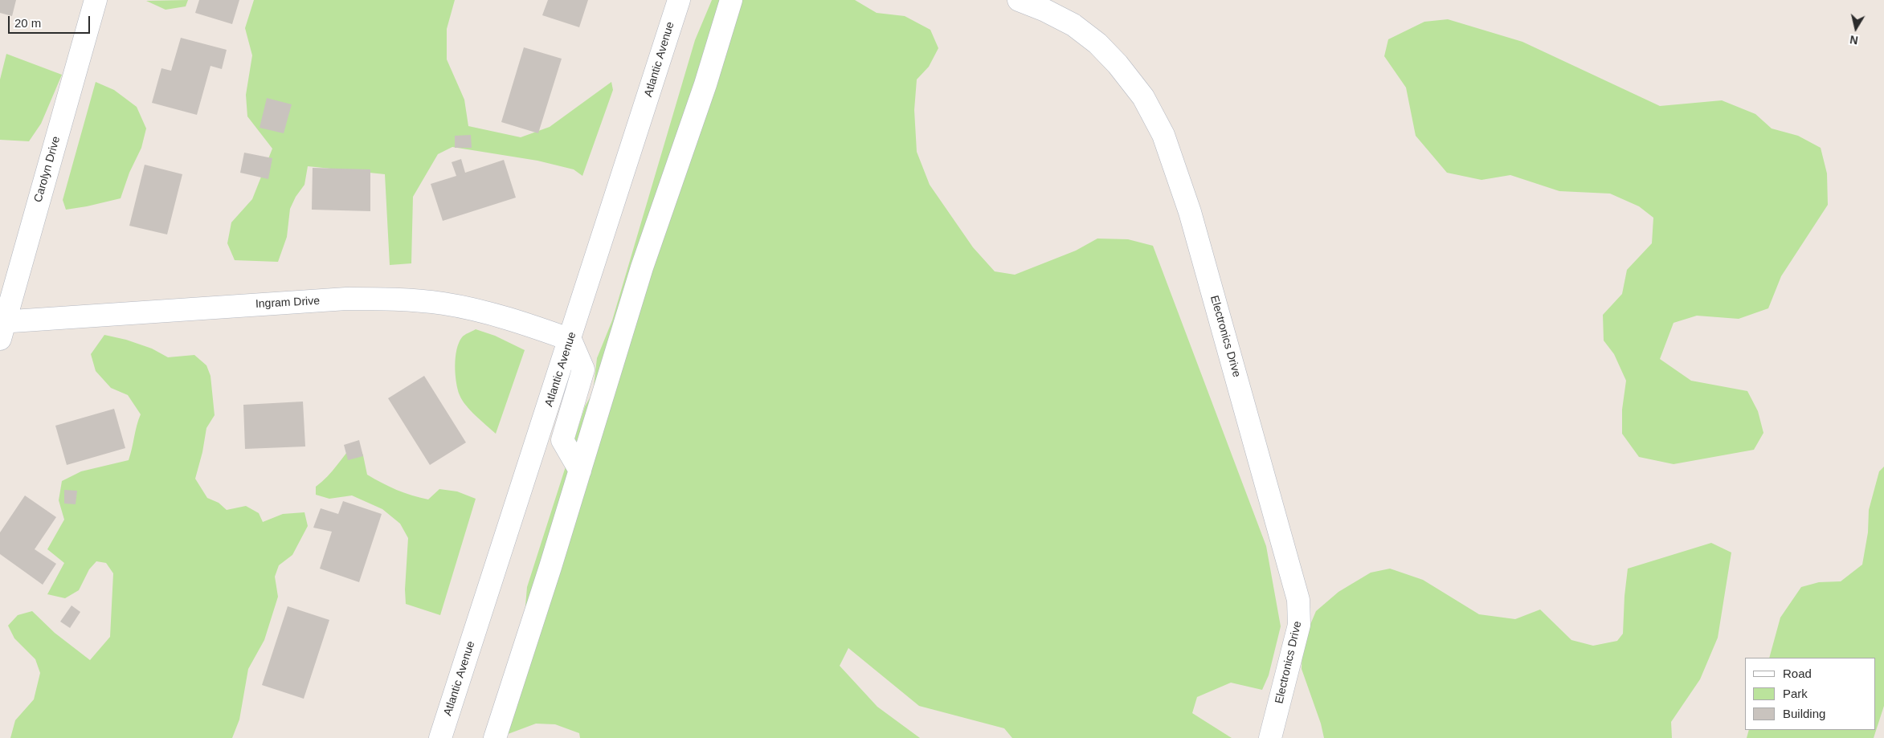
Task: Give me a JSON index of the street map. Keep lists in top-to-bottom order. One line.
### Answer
{"streets":{"street":["Atlantic Avenue","Carolyn Drive","Ingram Drive","Electronics Drive"]},"crossings":[["Atlantic Avenue","Ingram Drive"],["Carolyn Drive","Ingram Drive"]],"legend":["Road","Park","Building"],"scale_bar":"20 m","north":"bottom"}
